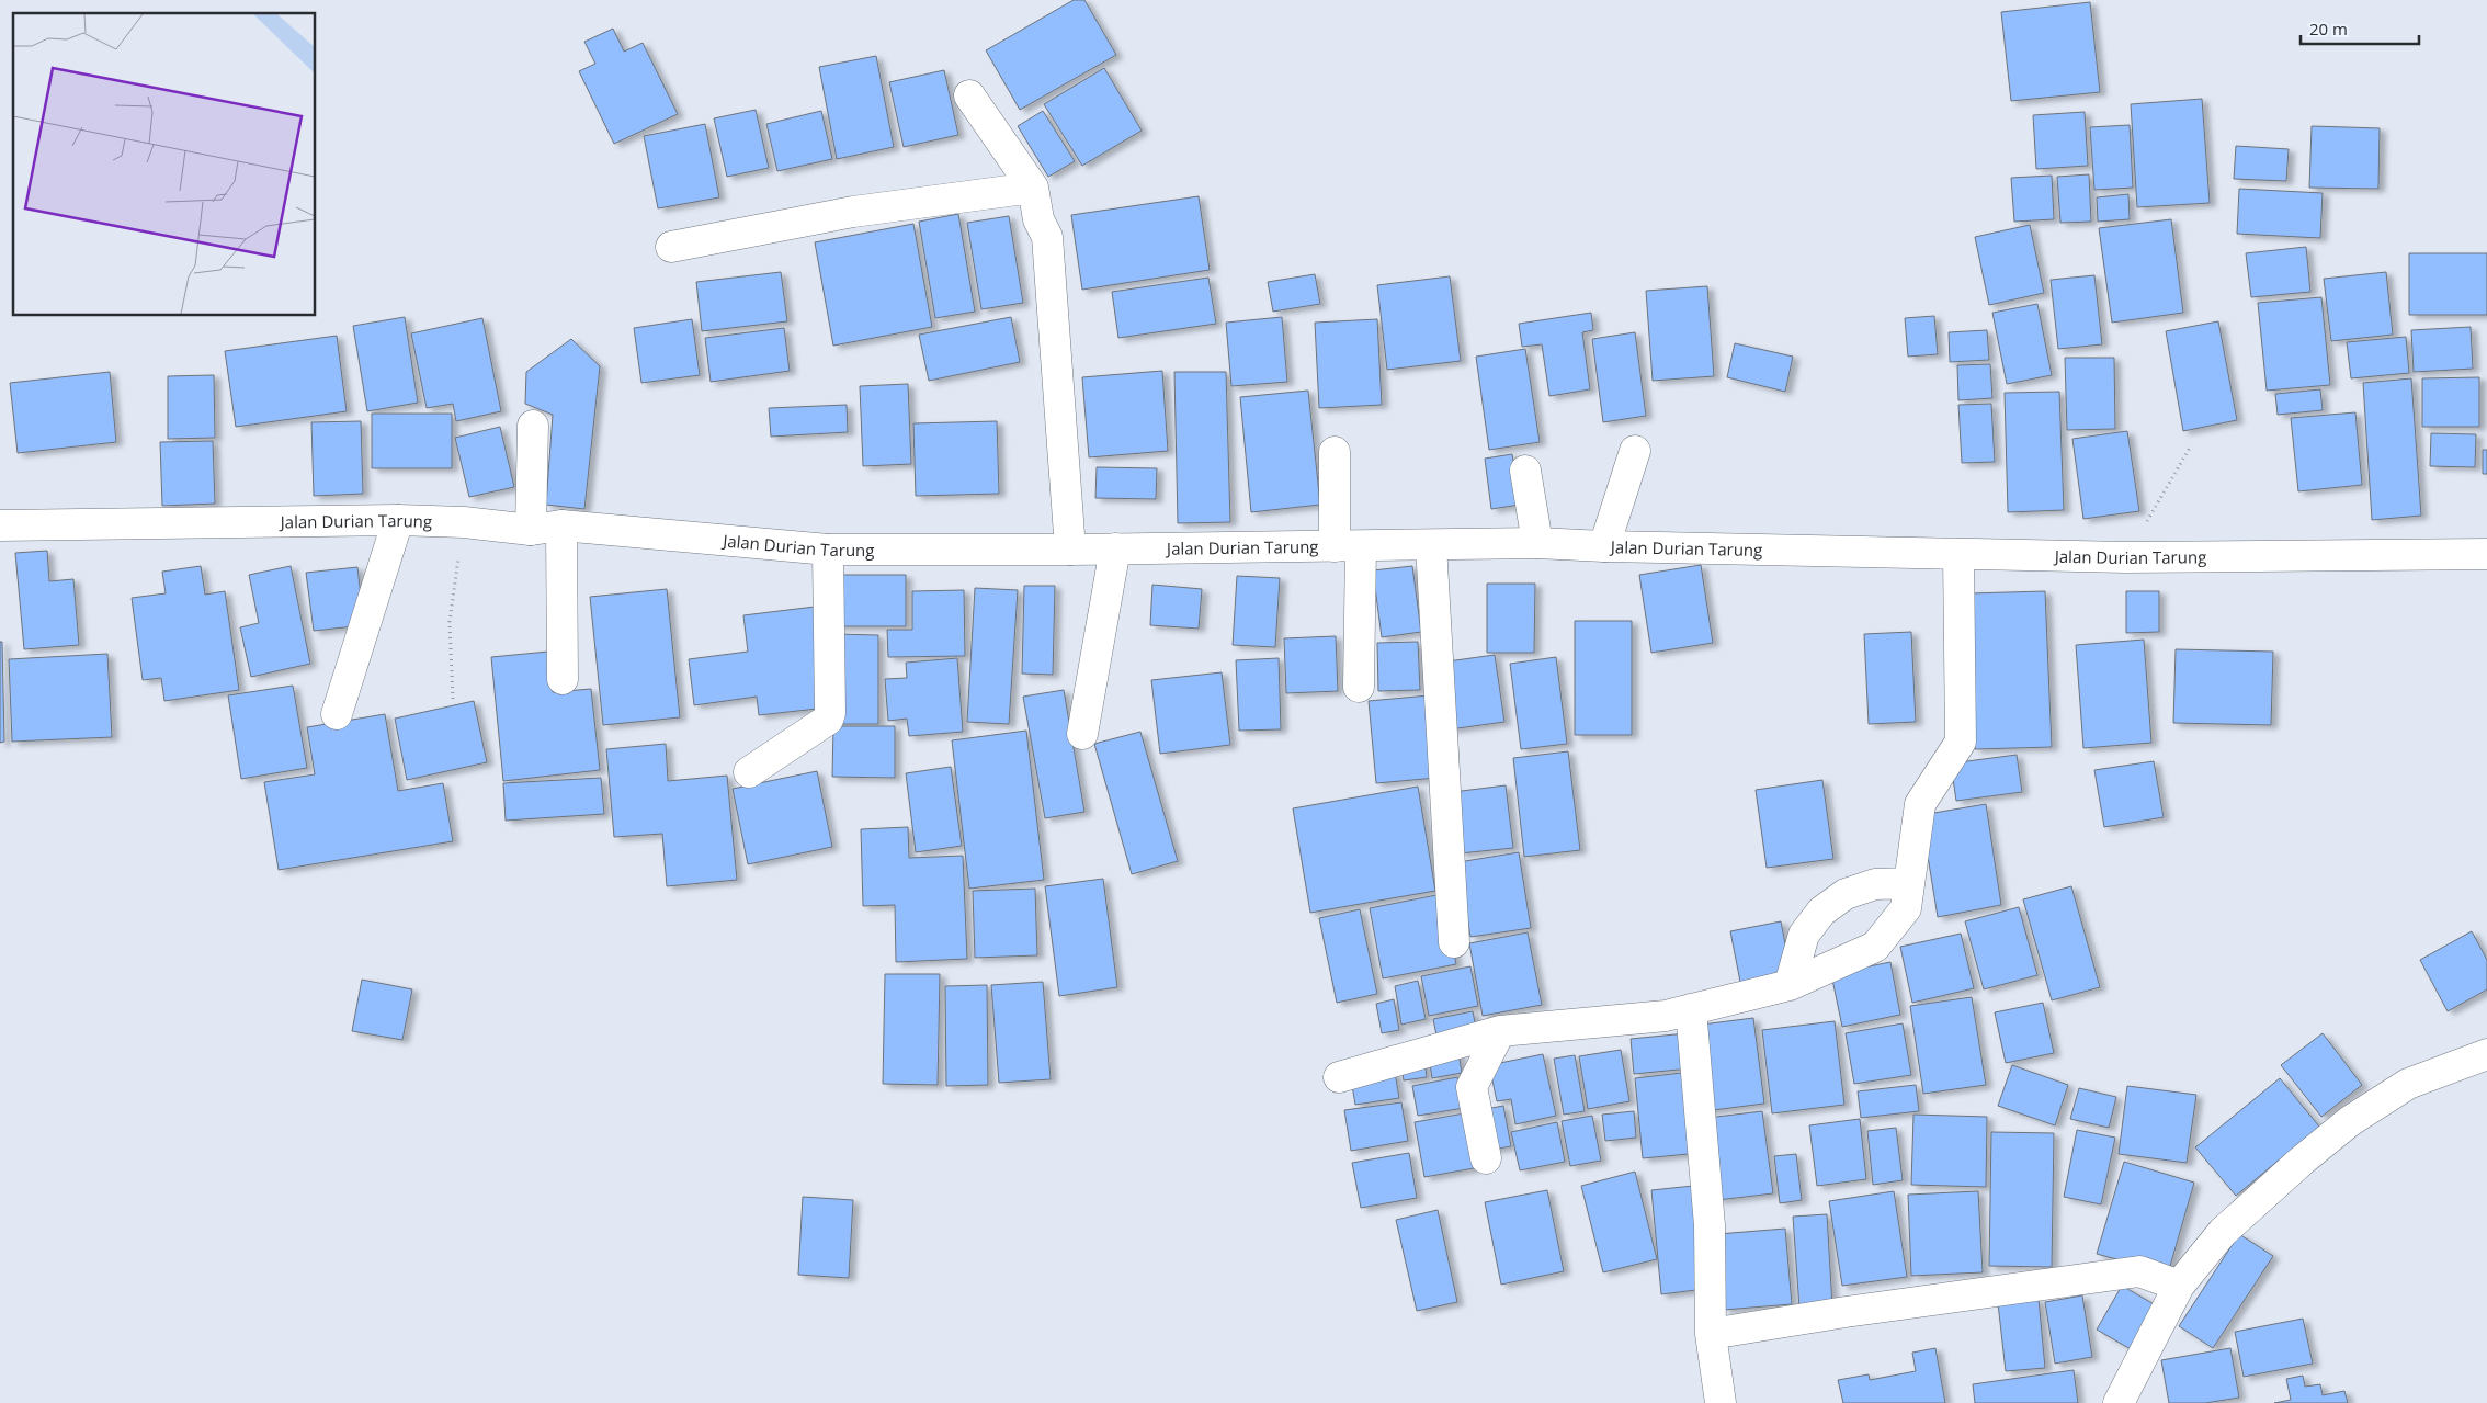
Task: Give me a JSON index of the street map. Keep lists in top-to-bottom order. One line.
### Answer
{"streets":{"street":["Jalan Durian Tarung"]},"scale_bar":"20 m"}
